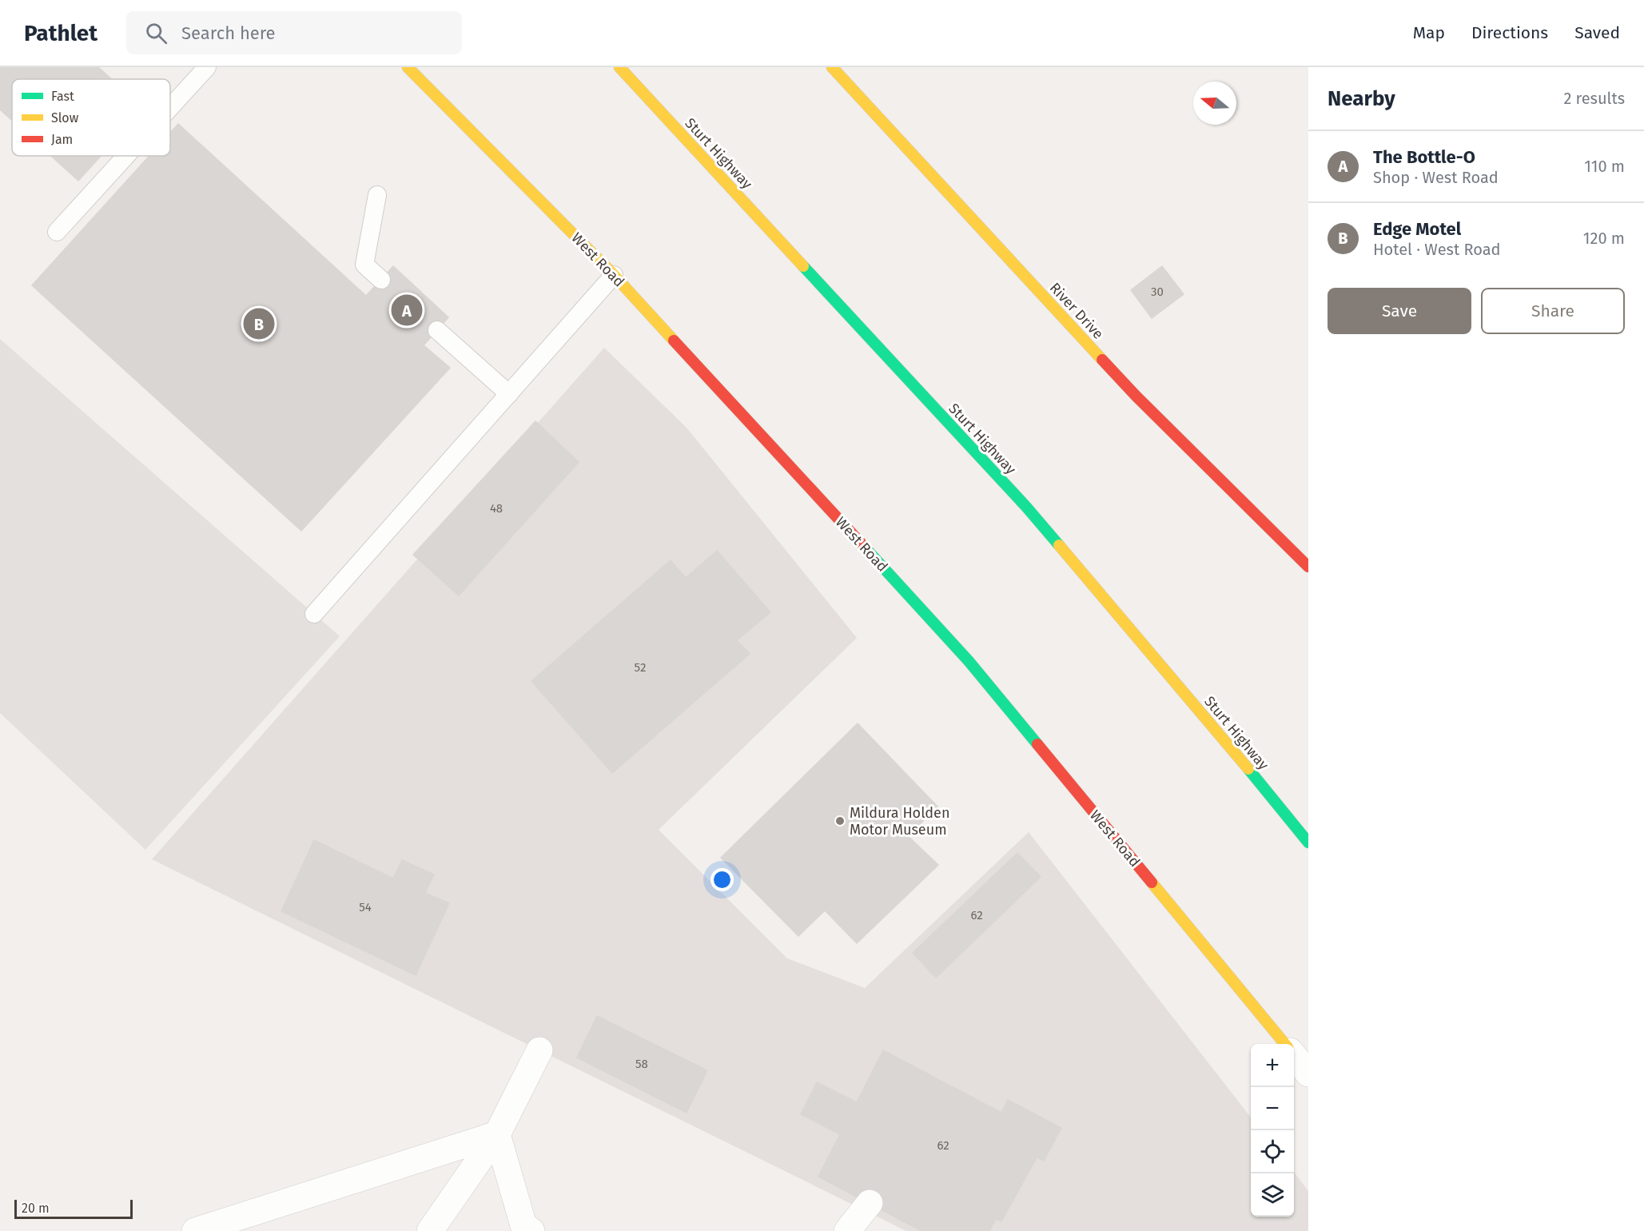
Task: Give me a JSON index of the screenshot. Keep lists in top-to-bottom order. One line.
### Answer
{"streets":{"main road":["Sturt Highway","West Road","River Drive"]},"places":["Mildura Holden Motor Museum"],"house_numbers":["30","48","52","54","62","58","62"],"legend":["Fast","Slow","Jam"],"scale_bar":"20 m","north":"left","page":{"header":"Pathlet","search":"Search here","nav":["Map","Directions","Saved"],"heading":["Nearby","2 results"],"list":[{"mark":"A","name":"The Bottle-O","note":"Shop · West Road","value":"110 m"},{"mark":"B","name":"Edge Motel","note":"Hotel · West Road","value":"120 m"}],"buttons":["Save","Share"],"pins":["A","B"],"map_buttons":["+","−"],"scale":"20 m"}}
